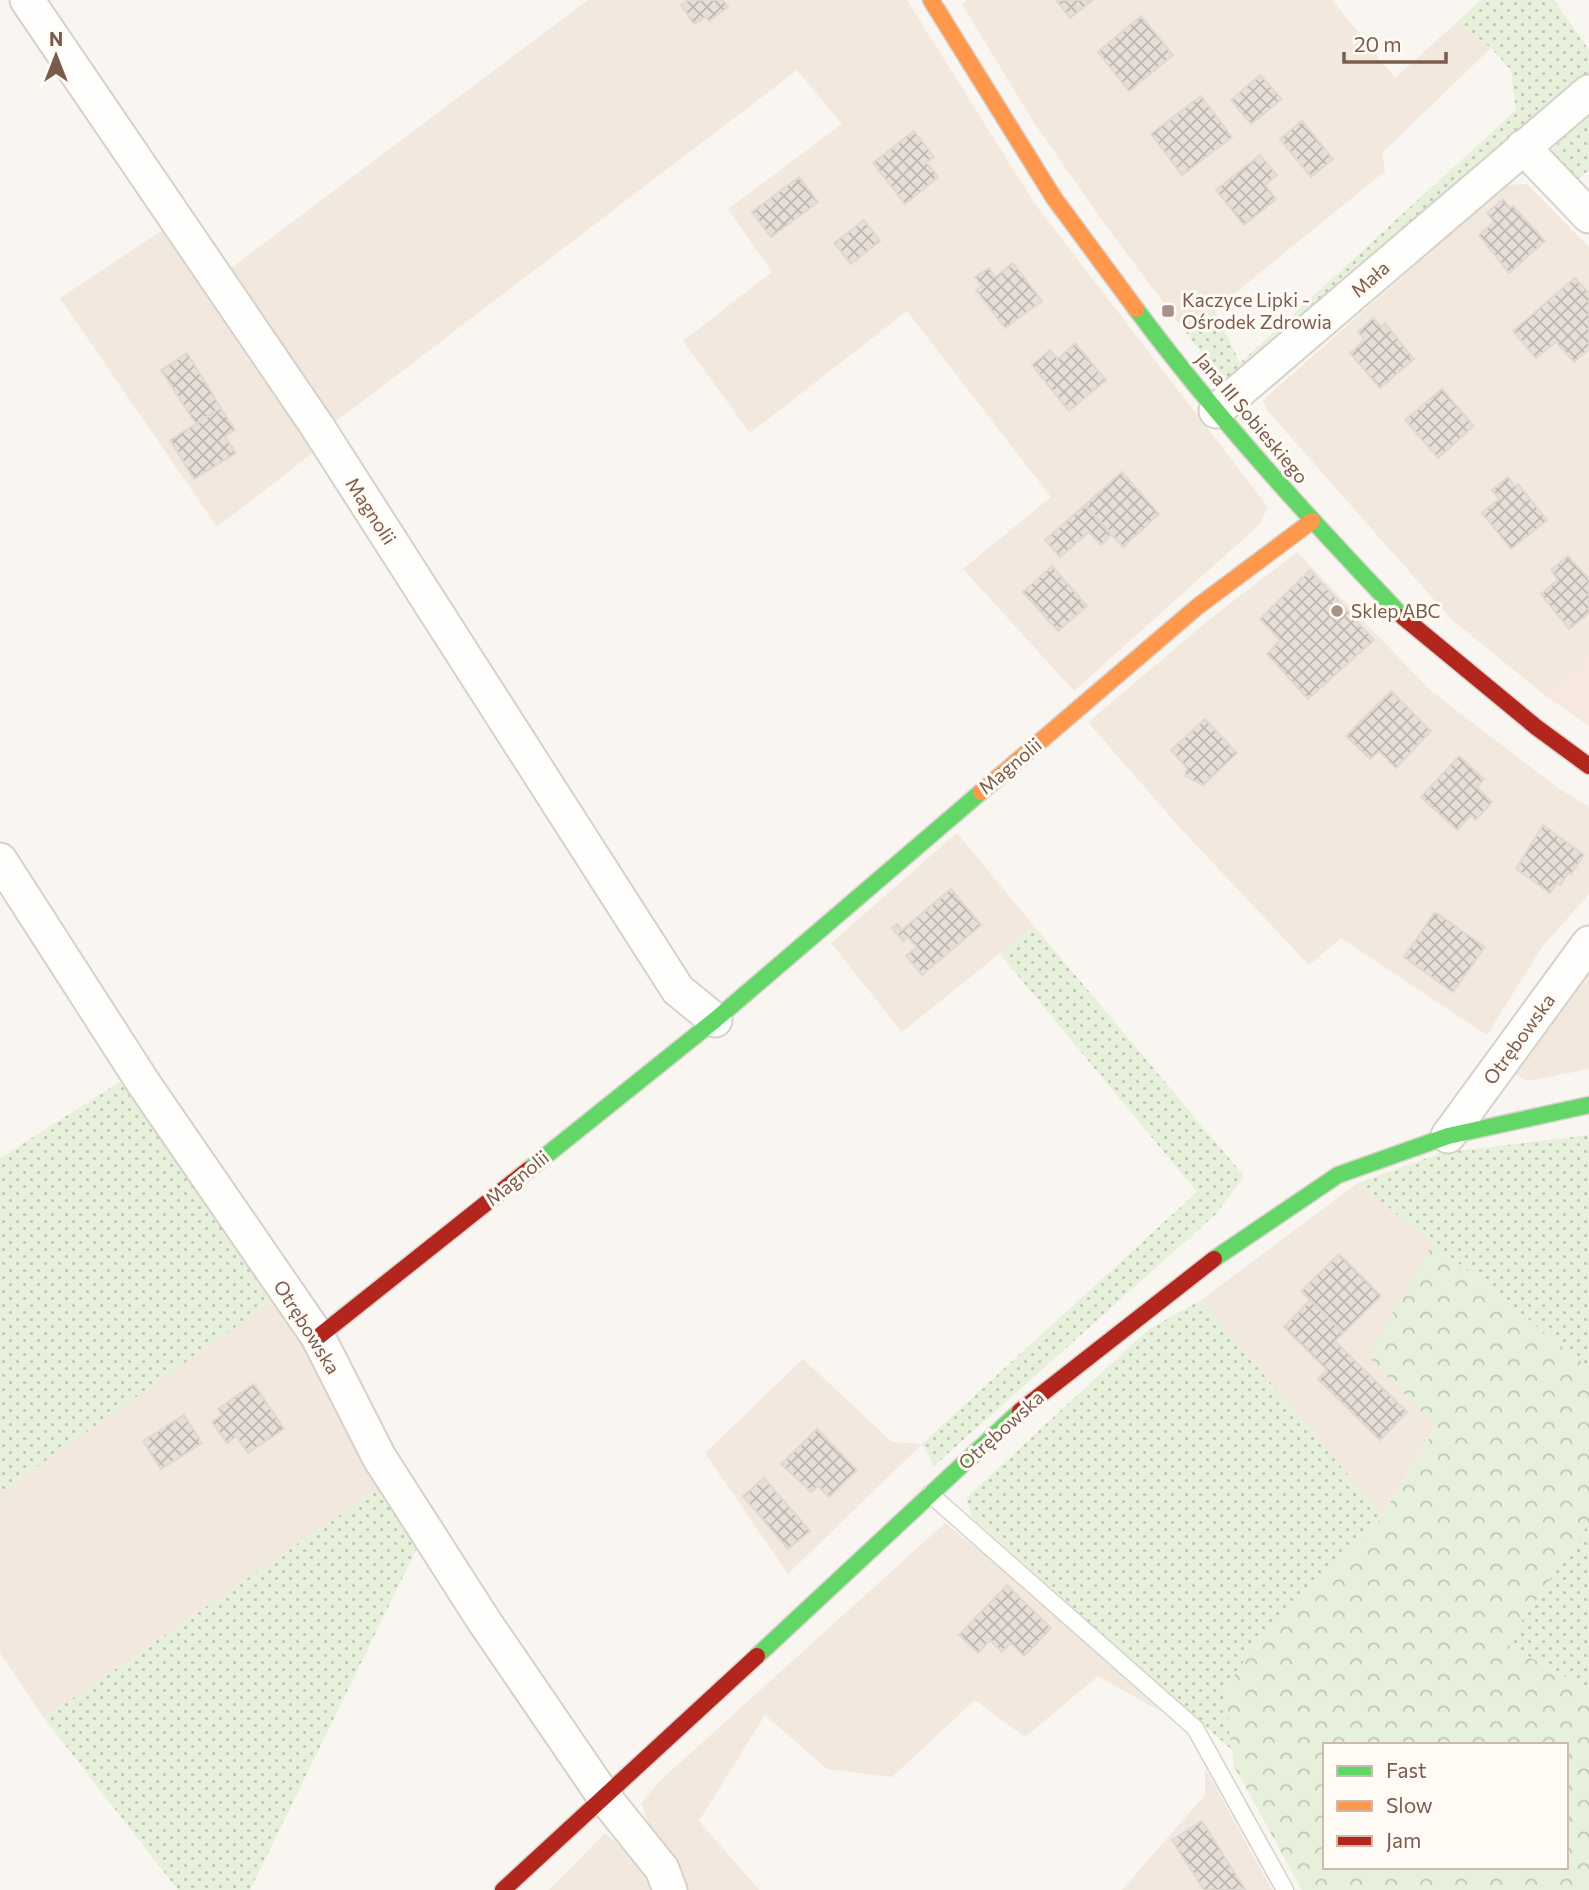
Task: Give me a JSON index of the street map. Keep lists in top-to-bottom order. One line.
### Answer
{"streets":{"street":["Mała","Jana III Sobieskiego","Magnolii","Otrębowska"]},"crossings":[["Mała","Jana III Sobieskiego"],["Jana III Sobieskiego","Magnolii"],["Magnolii","Otrębowska"]],"places":{"transit":["Kaczyce Lipki - Ośrodek Zdrowia"],"other":["Sklep ABC"]},"legend":["Fast","Slow","Jam"],"scale_bar":"20 m","north":"top"}
